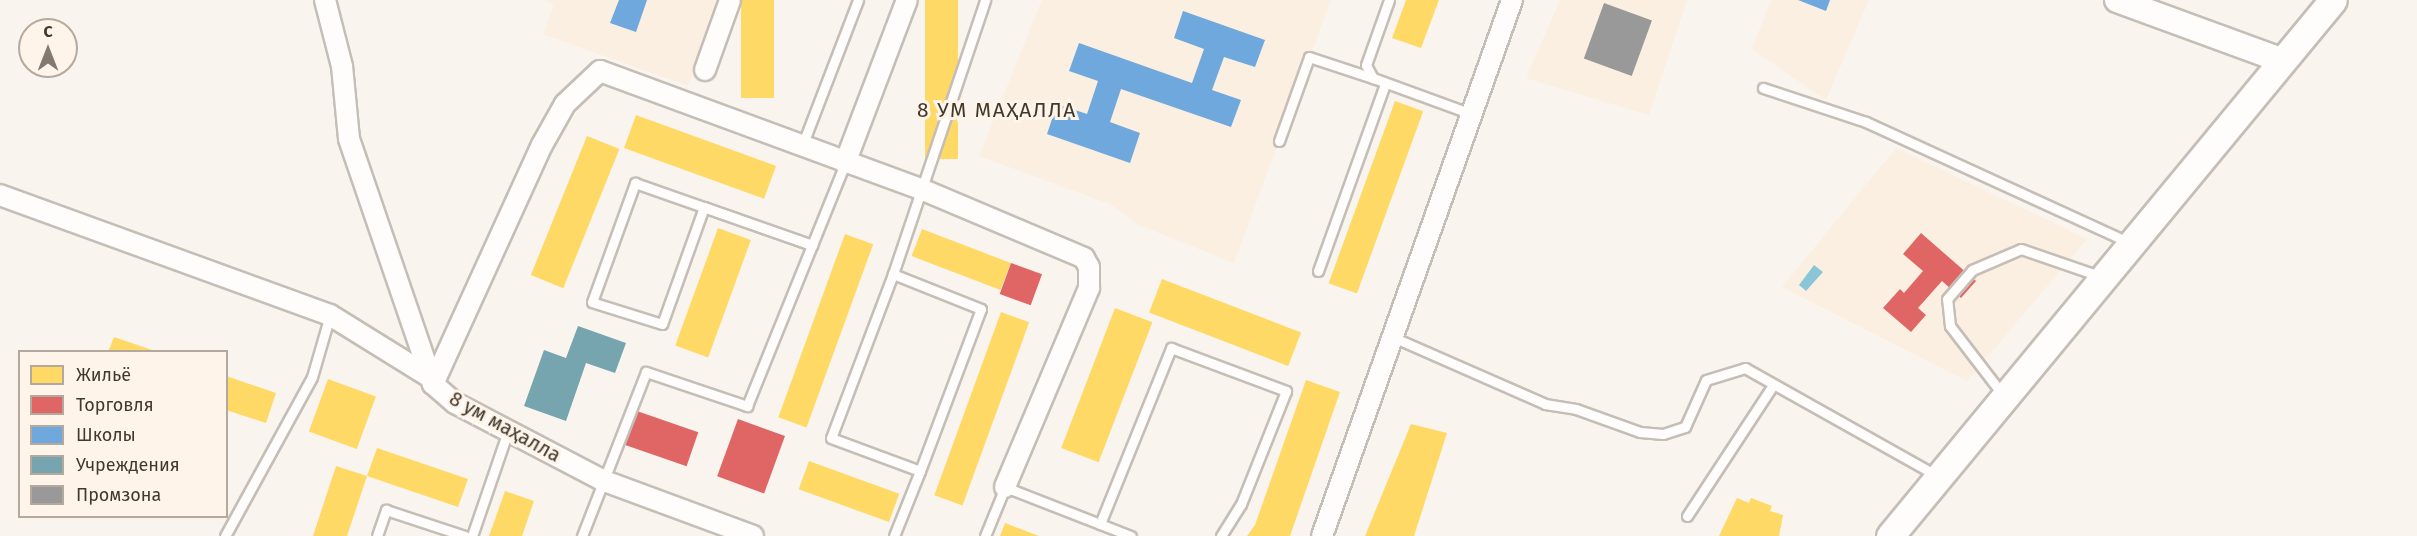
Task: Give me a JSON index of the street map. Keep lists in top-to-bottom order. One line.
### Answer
{"streets":{"street":["8 ум маҳалла"]},"districts":["8 УМ МАҲАЛЛА"],"legend":["Жильё","Торговля","Школы","Учреждения","Промзона"],"north":"top"}
